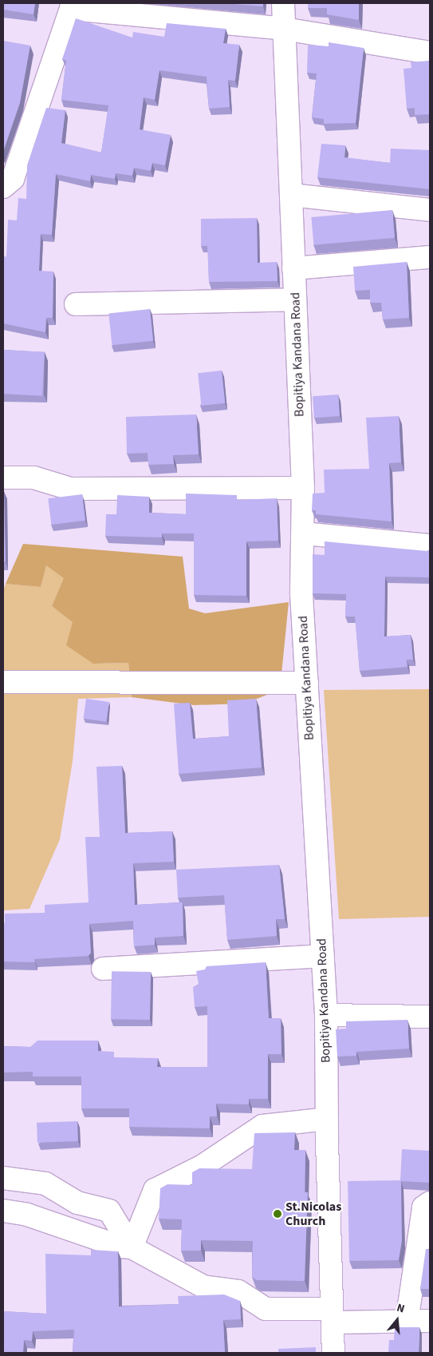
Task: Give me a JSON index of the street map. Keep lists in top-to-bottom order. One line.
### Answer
{"streets":{"street":["Bopitiya Kandana Road"]},"places":["St.Nicolas Church"],"north":"top"}
